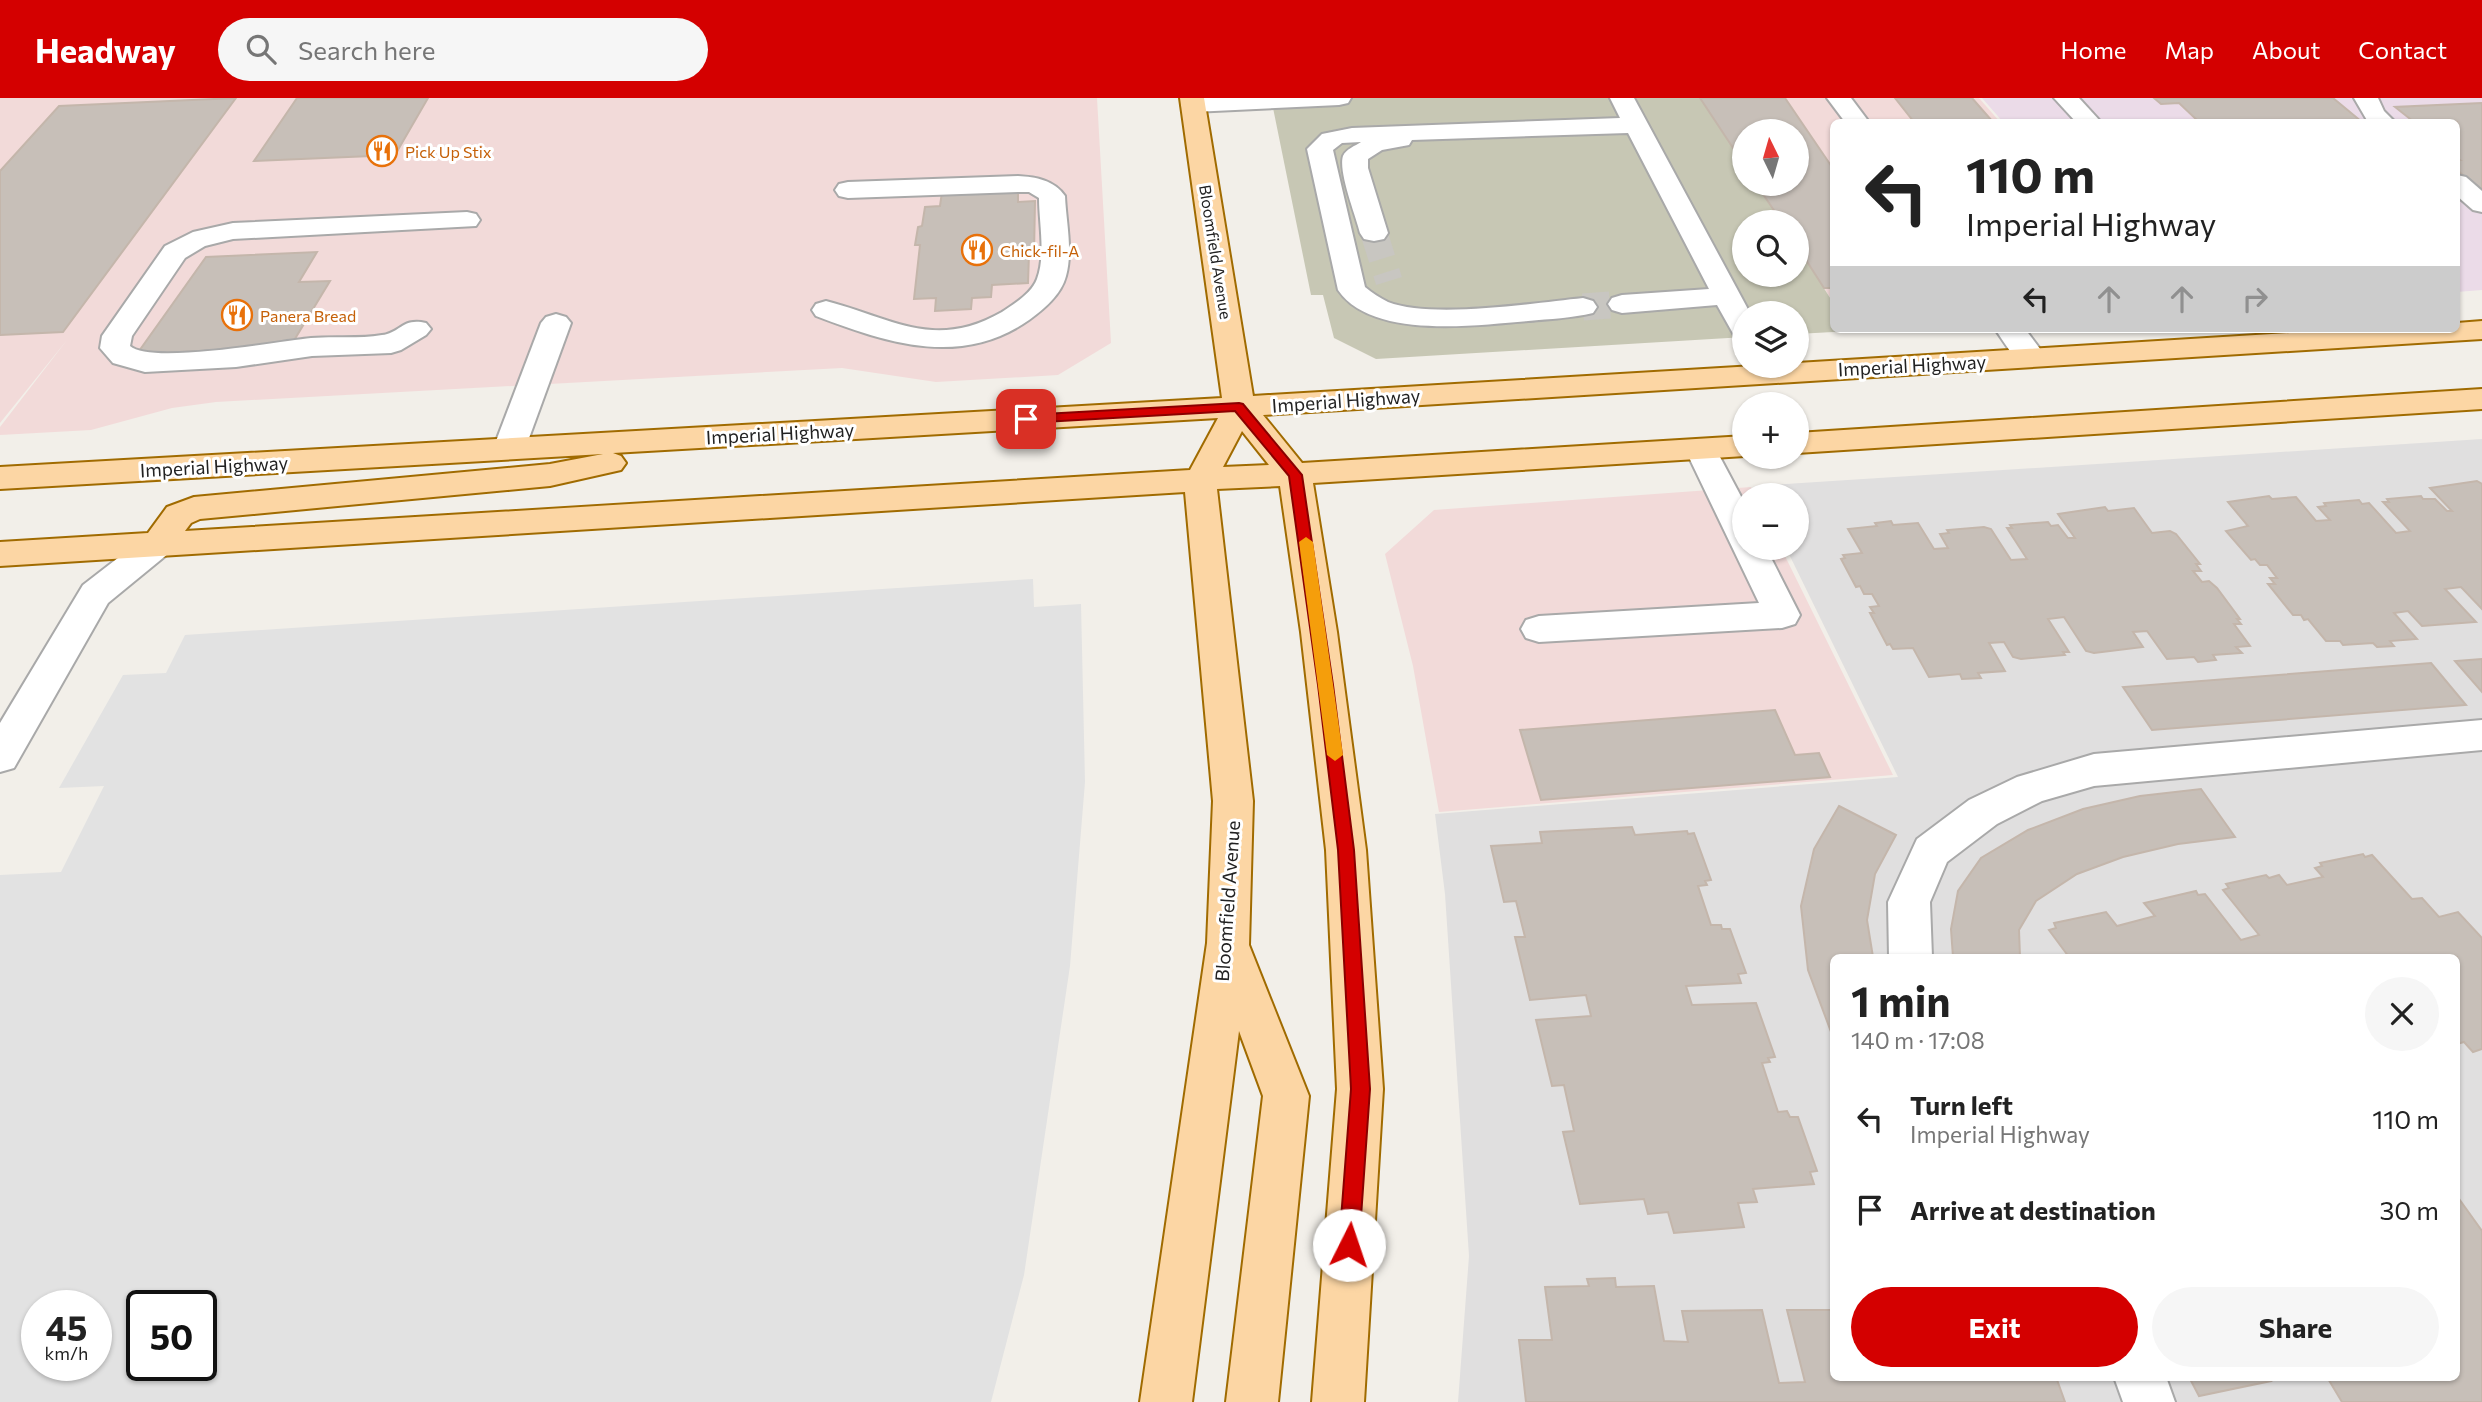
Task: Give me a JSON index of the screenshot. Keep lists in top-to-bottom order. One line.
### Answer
{"streets":{"main road":["Bloomfield Avenue","Imperial Highway"]},"crossings":[["Bloomfield Avenue","Imperial Highway"]],"places":{"restaurant":["Pick Up Stix","Chick-fil-A","Panera Bread"]},"north":"top","page":{"header":"Headway","search":"Search here","nav":["Home","Map","About","Contact"],"map_buttons":["+","−"],"turn":["110 m","Imperial Highway"],"heading":["1 min","140 m · 17:08"],"list":[{"name":"Turn left","note":"Imperial Highway","value":"110 m"},{"name":"Arrive at destination","value":"30 m"}],"buttons":["Exit","Share"],"speed":"45 km/h","limit":"50"}}
